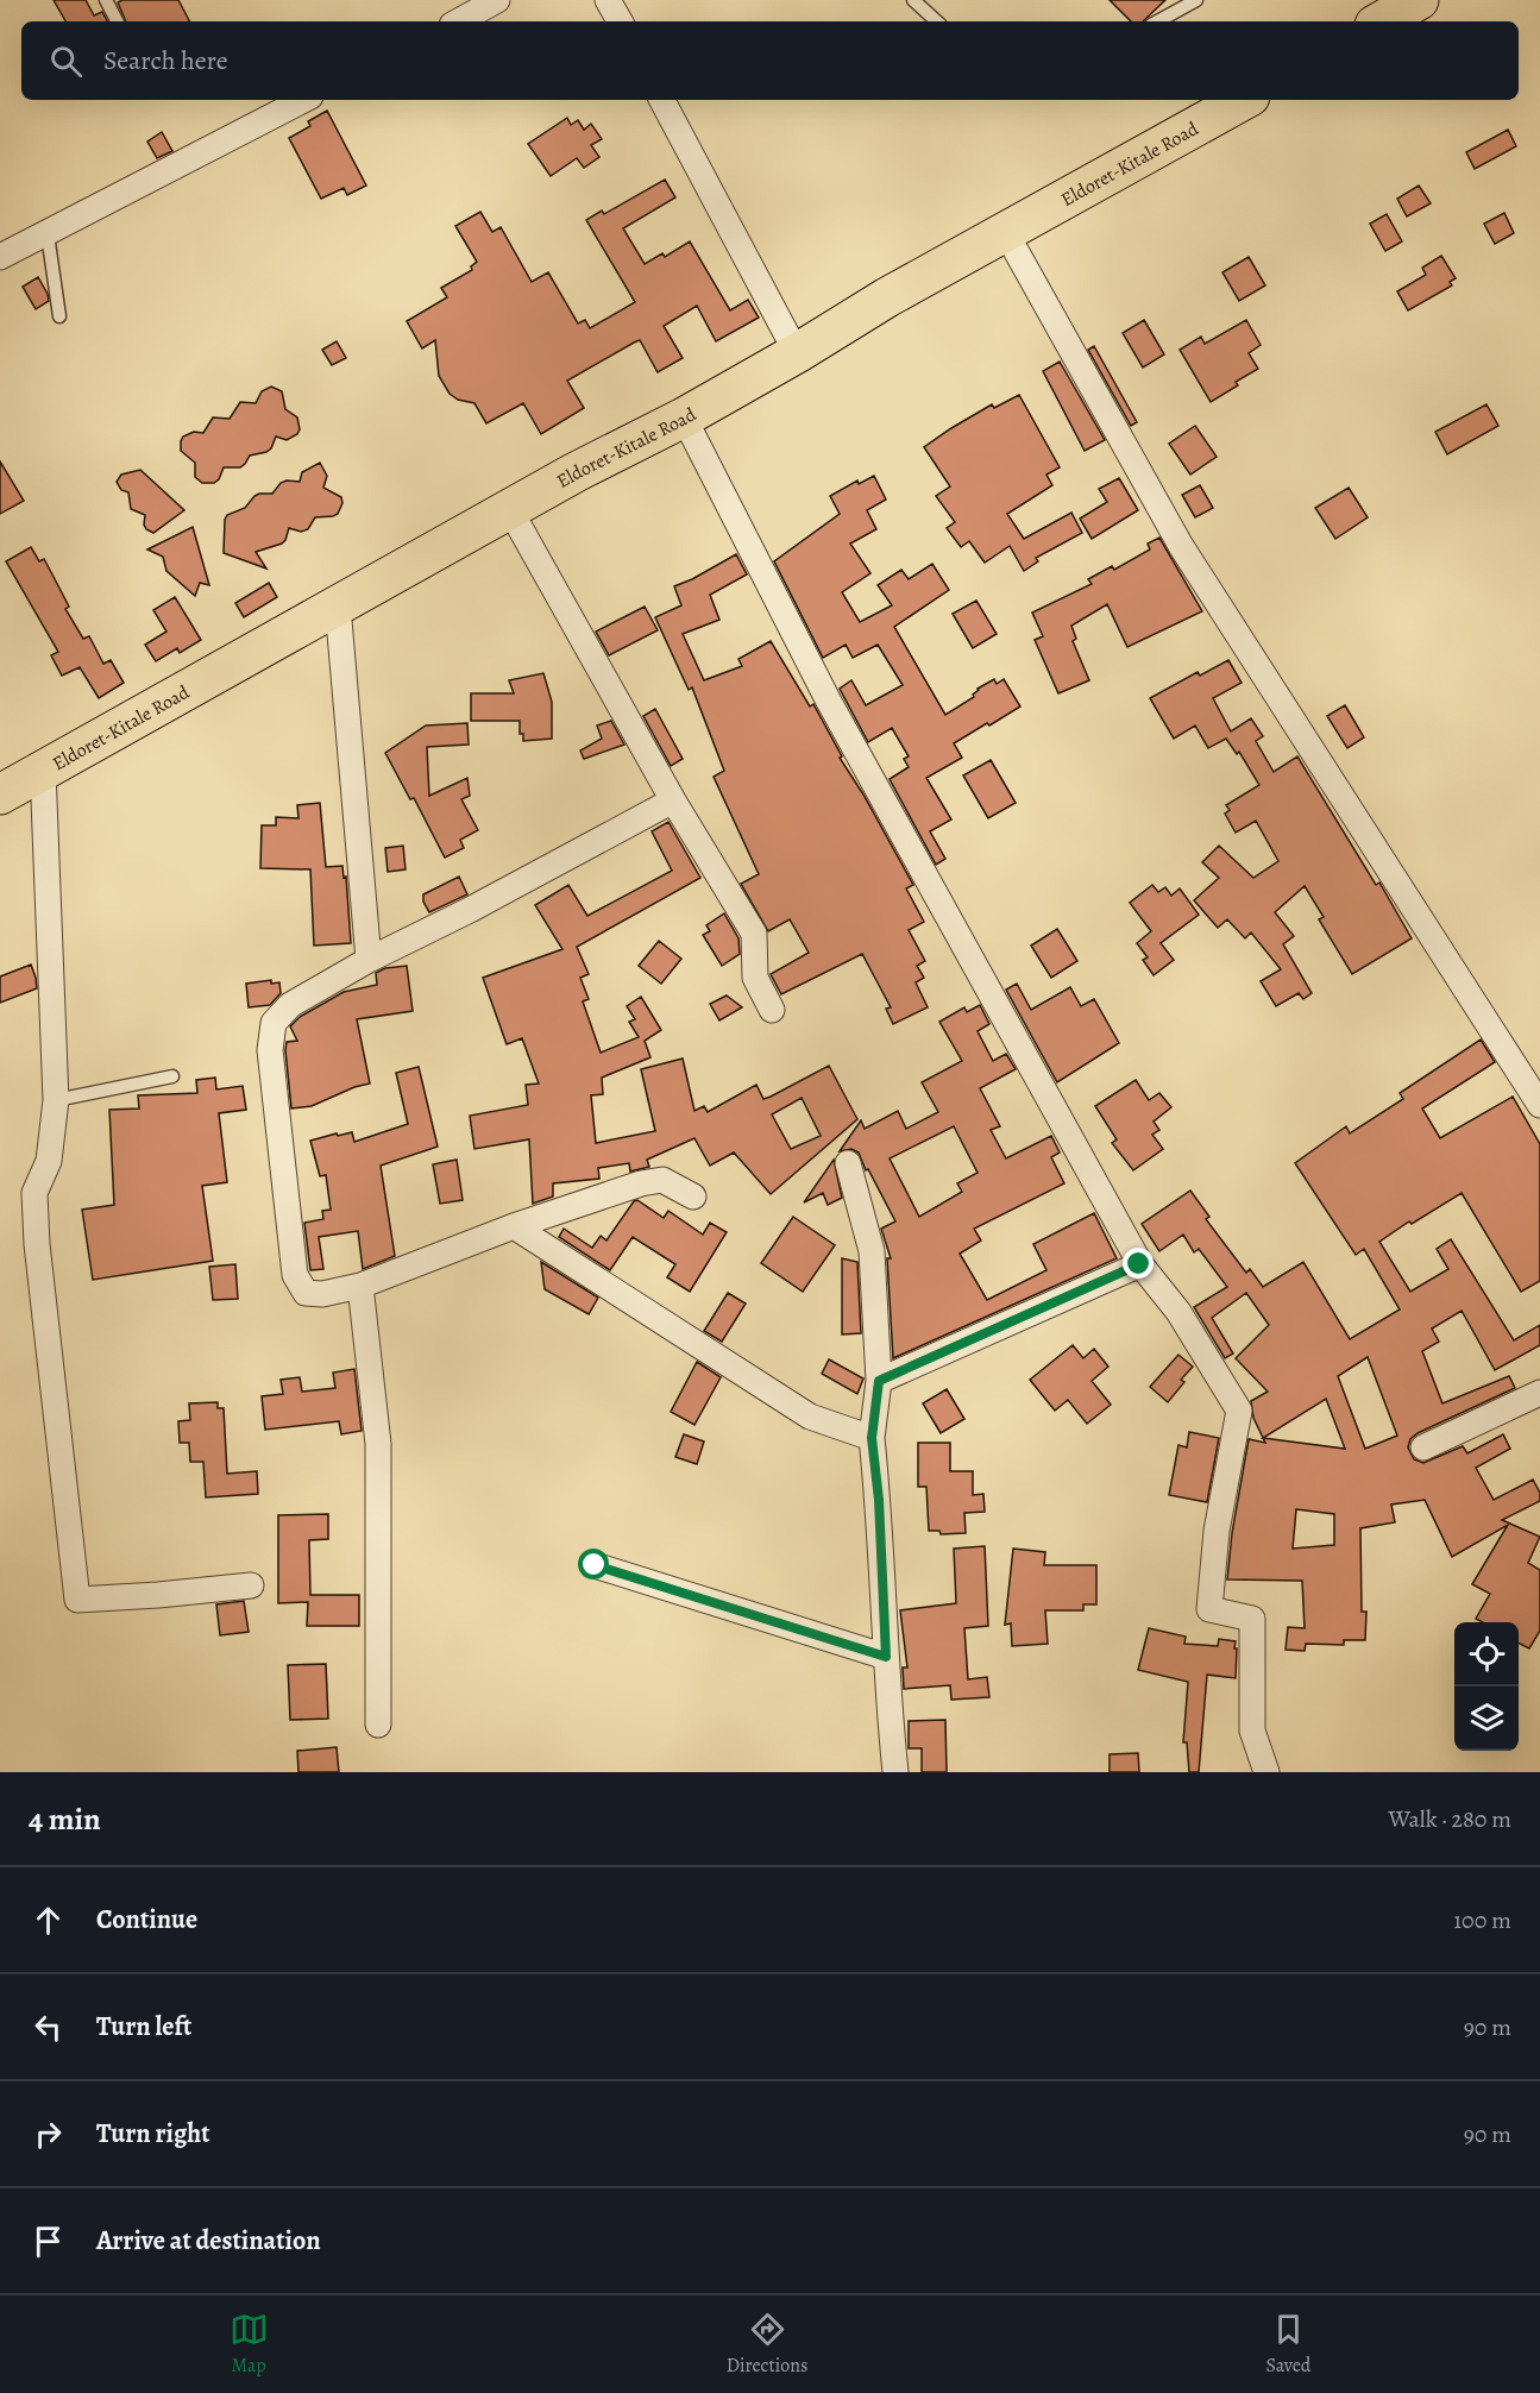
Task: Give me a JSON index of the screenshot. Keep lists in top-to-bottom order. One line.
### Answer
{"streets":{"highway":["Eldoret-Kitale Road"]},"page":{"search":"Search here","heading":["4 min","Walk · 280 m"],"list":[["Continue","100 m"],["Turn left","90 m"],["Turn right","90 m"],"Arrive at destination"],"nav":["Map","Directions","Saved"]}}
